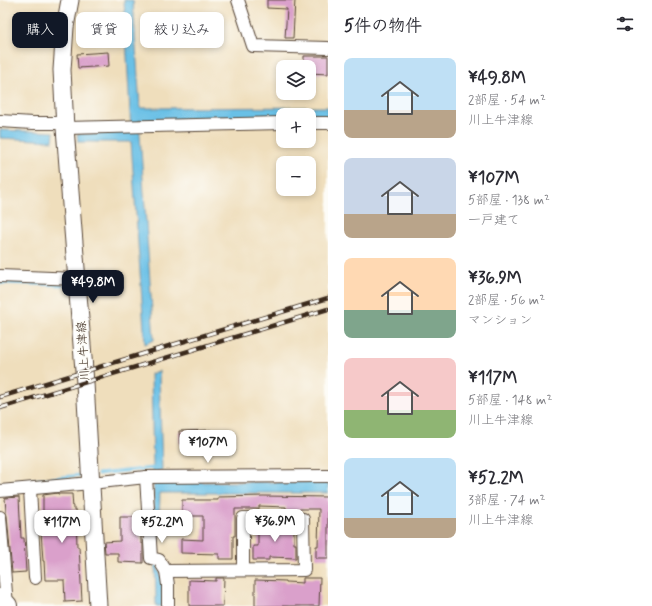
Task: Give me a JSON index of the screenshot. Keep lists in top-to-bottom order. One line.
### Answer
{"streets":{"main road":["川上牛津線"]},"page":{"heading":"5件の物件","chip":["購入","賃貸","絞り込み"],"list":[{"name":"¥49.8M","note":"2部屋 · 54 m² · 川上牛津線"},{"name":"¥107M","note":"5部屋 · 138 m² · 一戸建て"},{"name":"¥36.9M","note":"2部屋 · 56 m² · マンション"},{"name":"¥117M","note":"5部屋 · 148 m² · 川上牛津線"},{"name":"¥52.2M","note":"3部屋 · 74 m² · 川上牛津線"}],"map_buttons":["+","−"],"price":["¥49.8M","¥107M","¥36.9M","¥117M","¥52.2M"]}}
